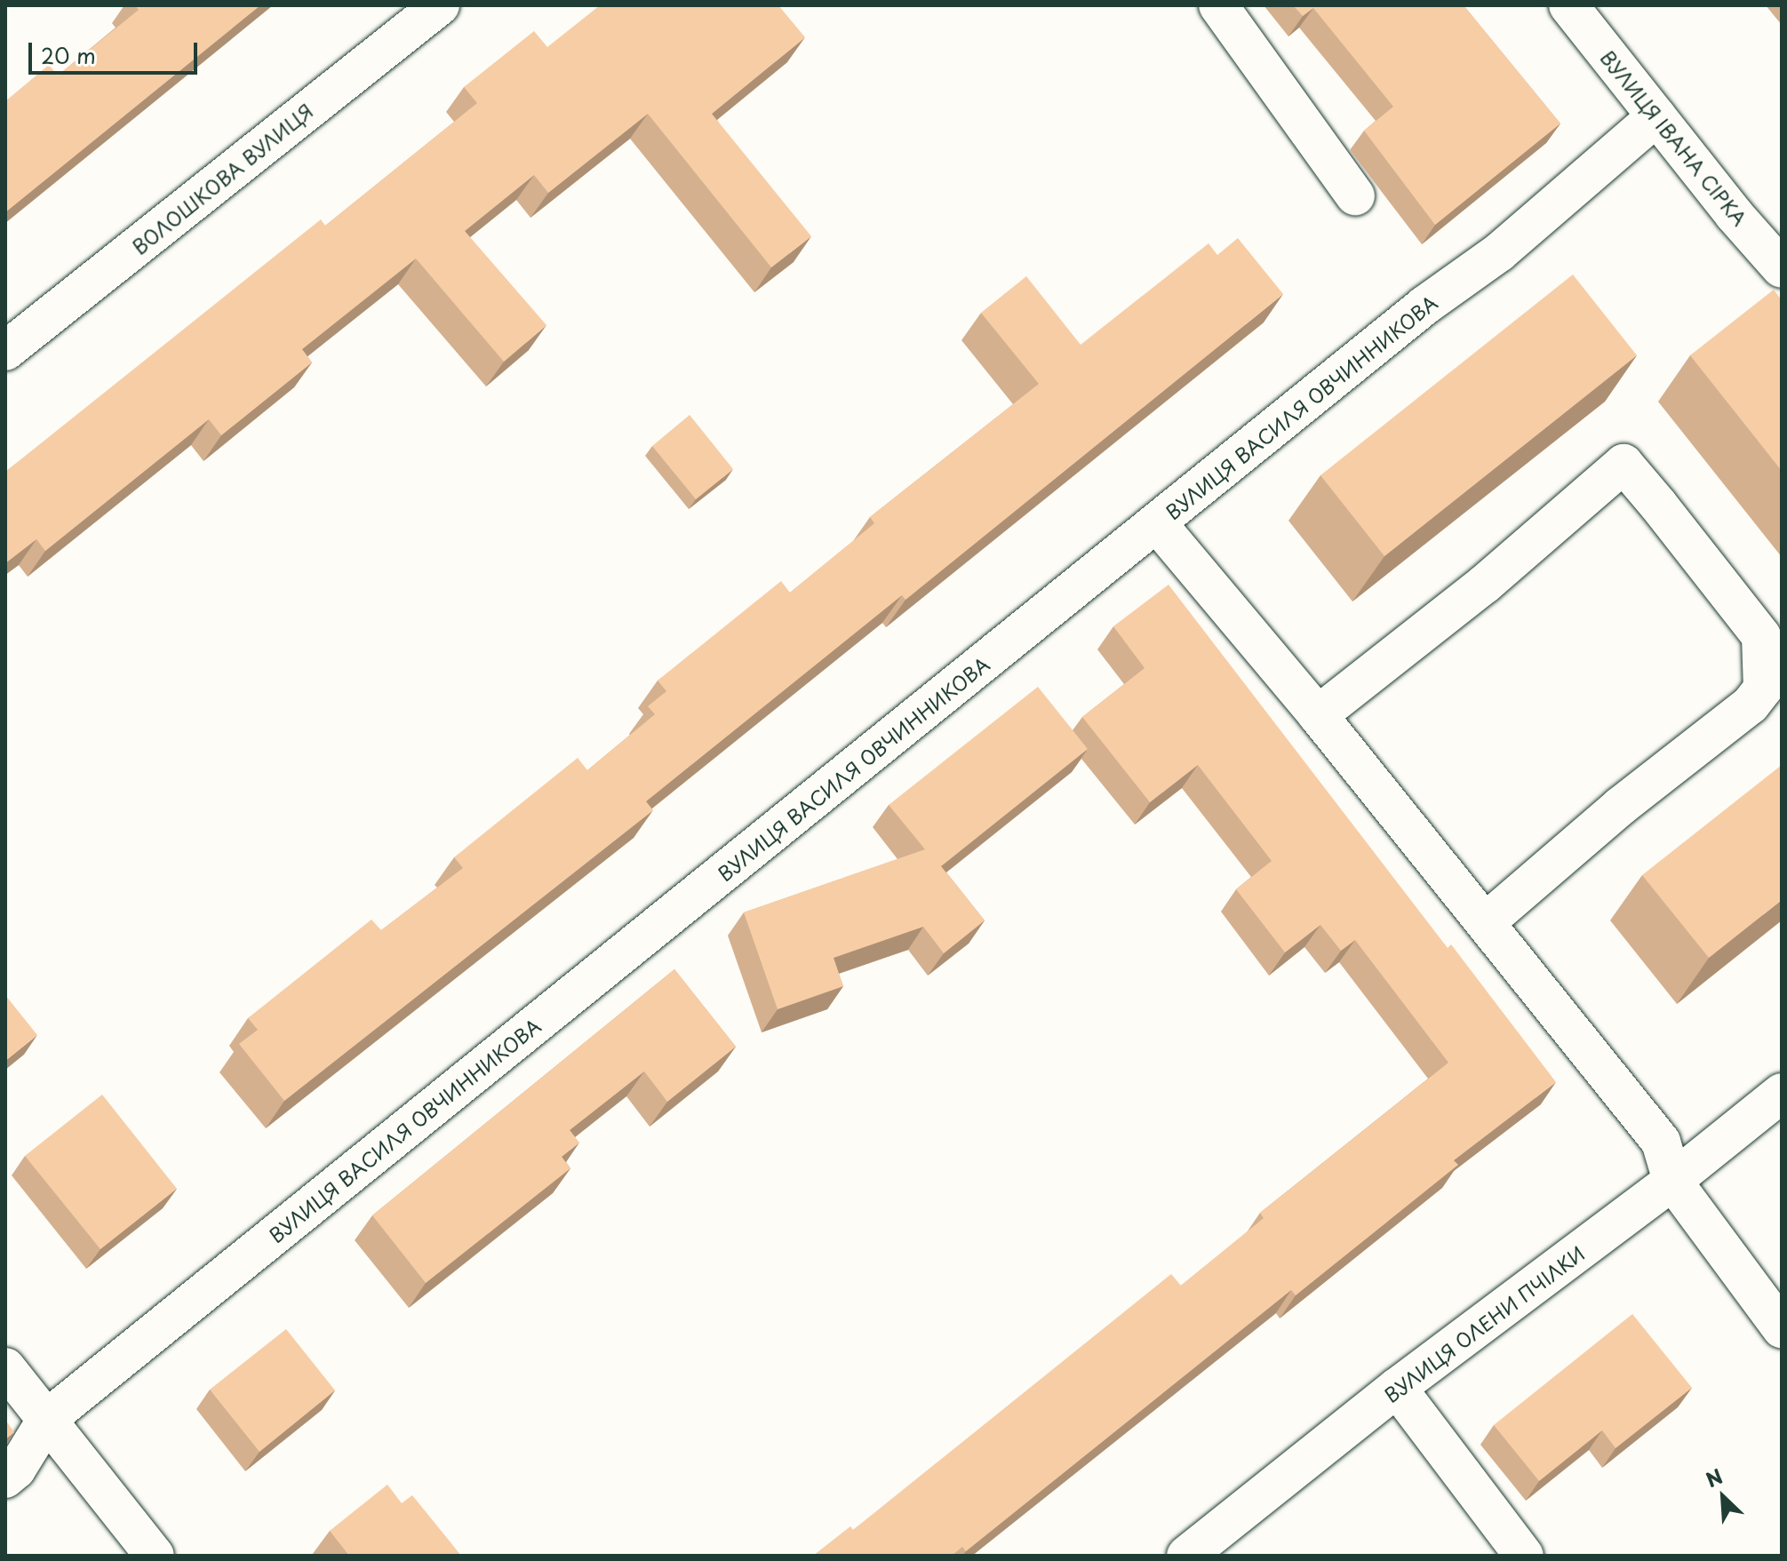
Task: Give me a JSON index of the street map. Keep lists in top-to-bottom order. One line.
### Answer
{"streets":{"street":["ВУЛИЦЯ ІВАНА СІРКА","ВОЛОШКОВА ВУЛИЦЯ","ВУЛИЦЯ ВАСИЛЯ ОВЧИННИКОВА","ВУЛИЦЯ ОЛЕНИ ПЧІЛКИ"]},"crossings":[["ВУЛИЦЯ ІВАНА СІРКА","ВУЛИЦЯ ВАСИЛЯ ОВЧИННИКОВА"]],"scale_bar":"20 m","north":"top left"}
